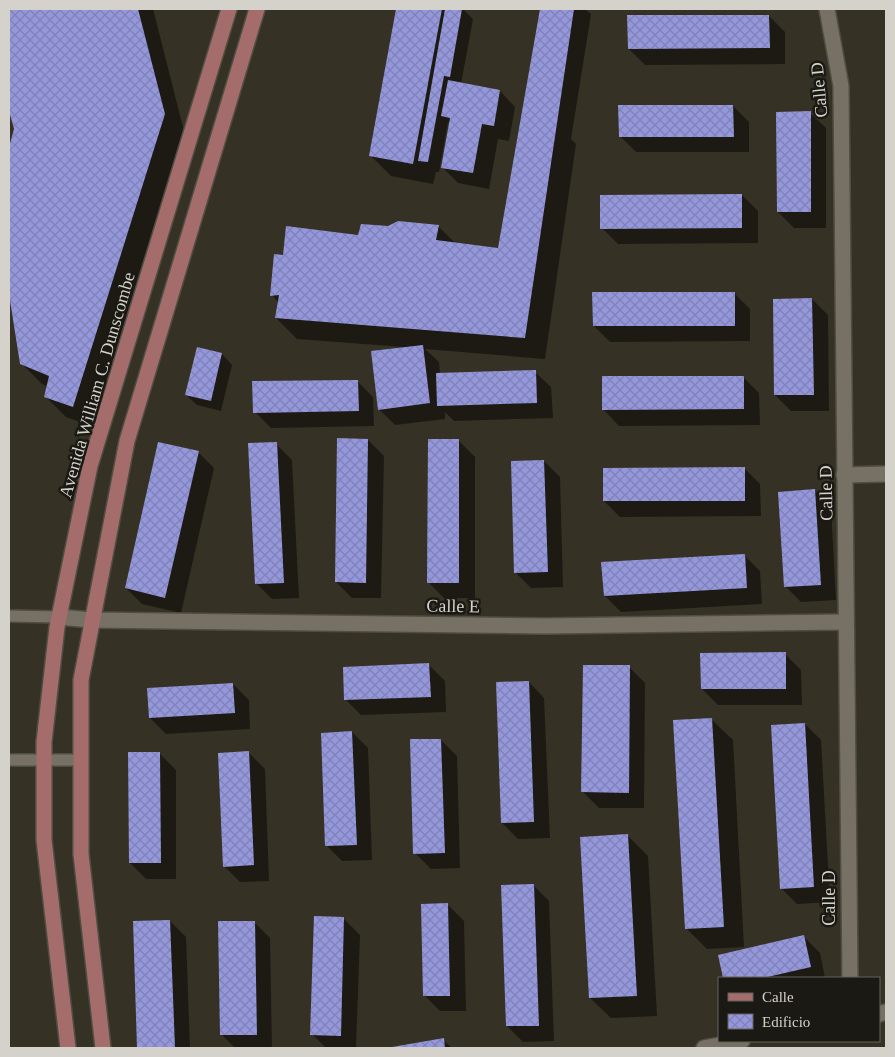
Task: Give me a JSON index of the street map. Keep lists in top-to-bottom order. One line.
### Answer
{"streets":{"main road":["Avenida William C. Dunscombe"],"street":["Calle D","Calle E"]},"crossings":[["Calle D","Calle E"],["Avenida William C. Dunscombe","Calle E"]],"legend":["Calle","Edificio"]}
